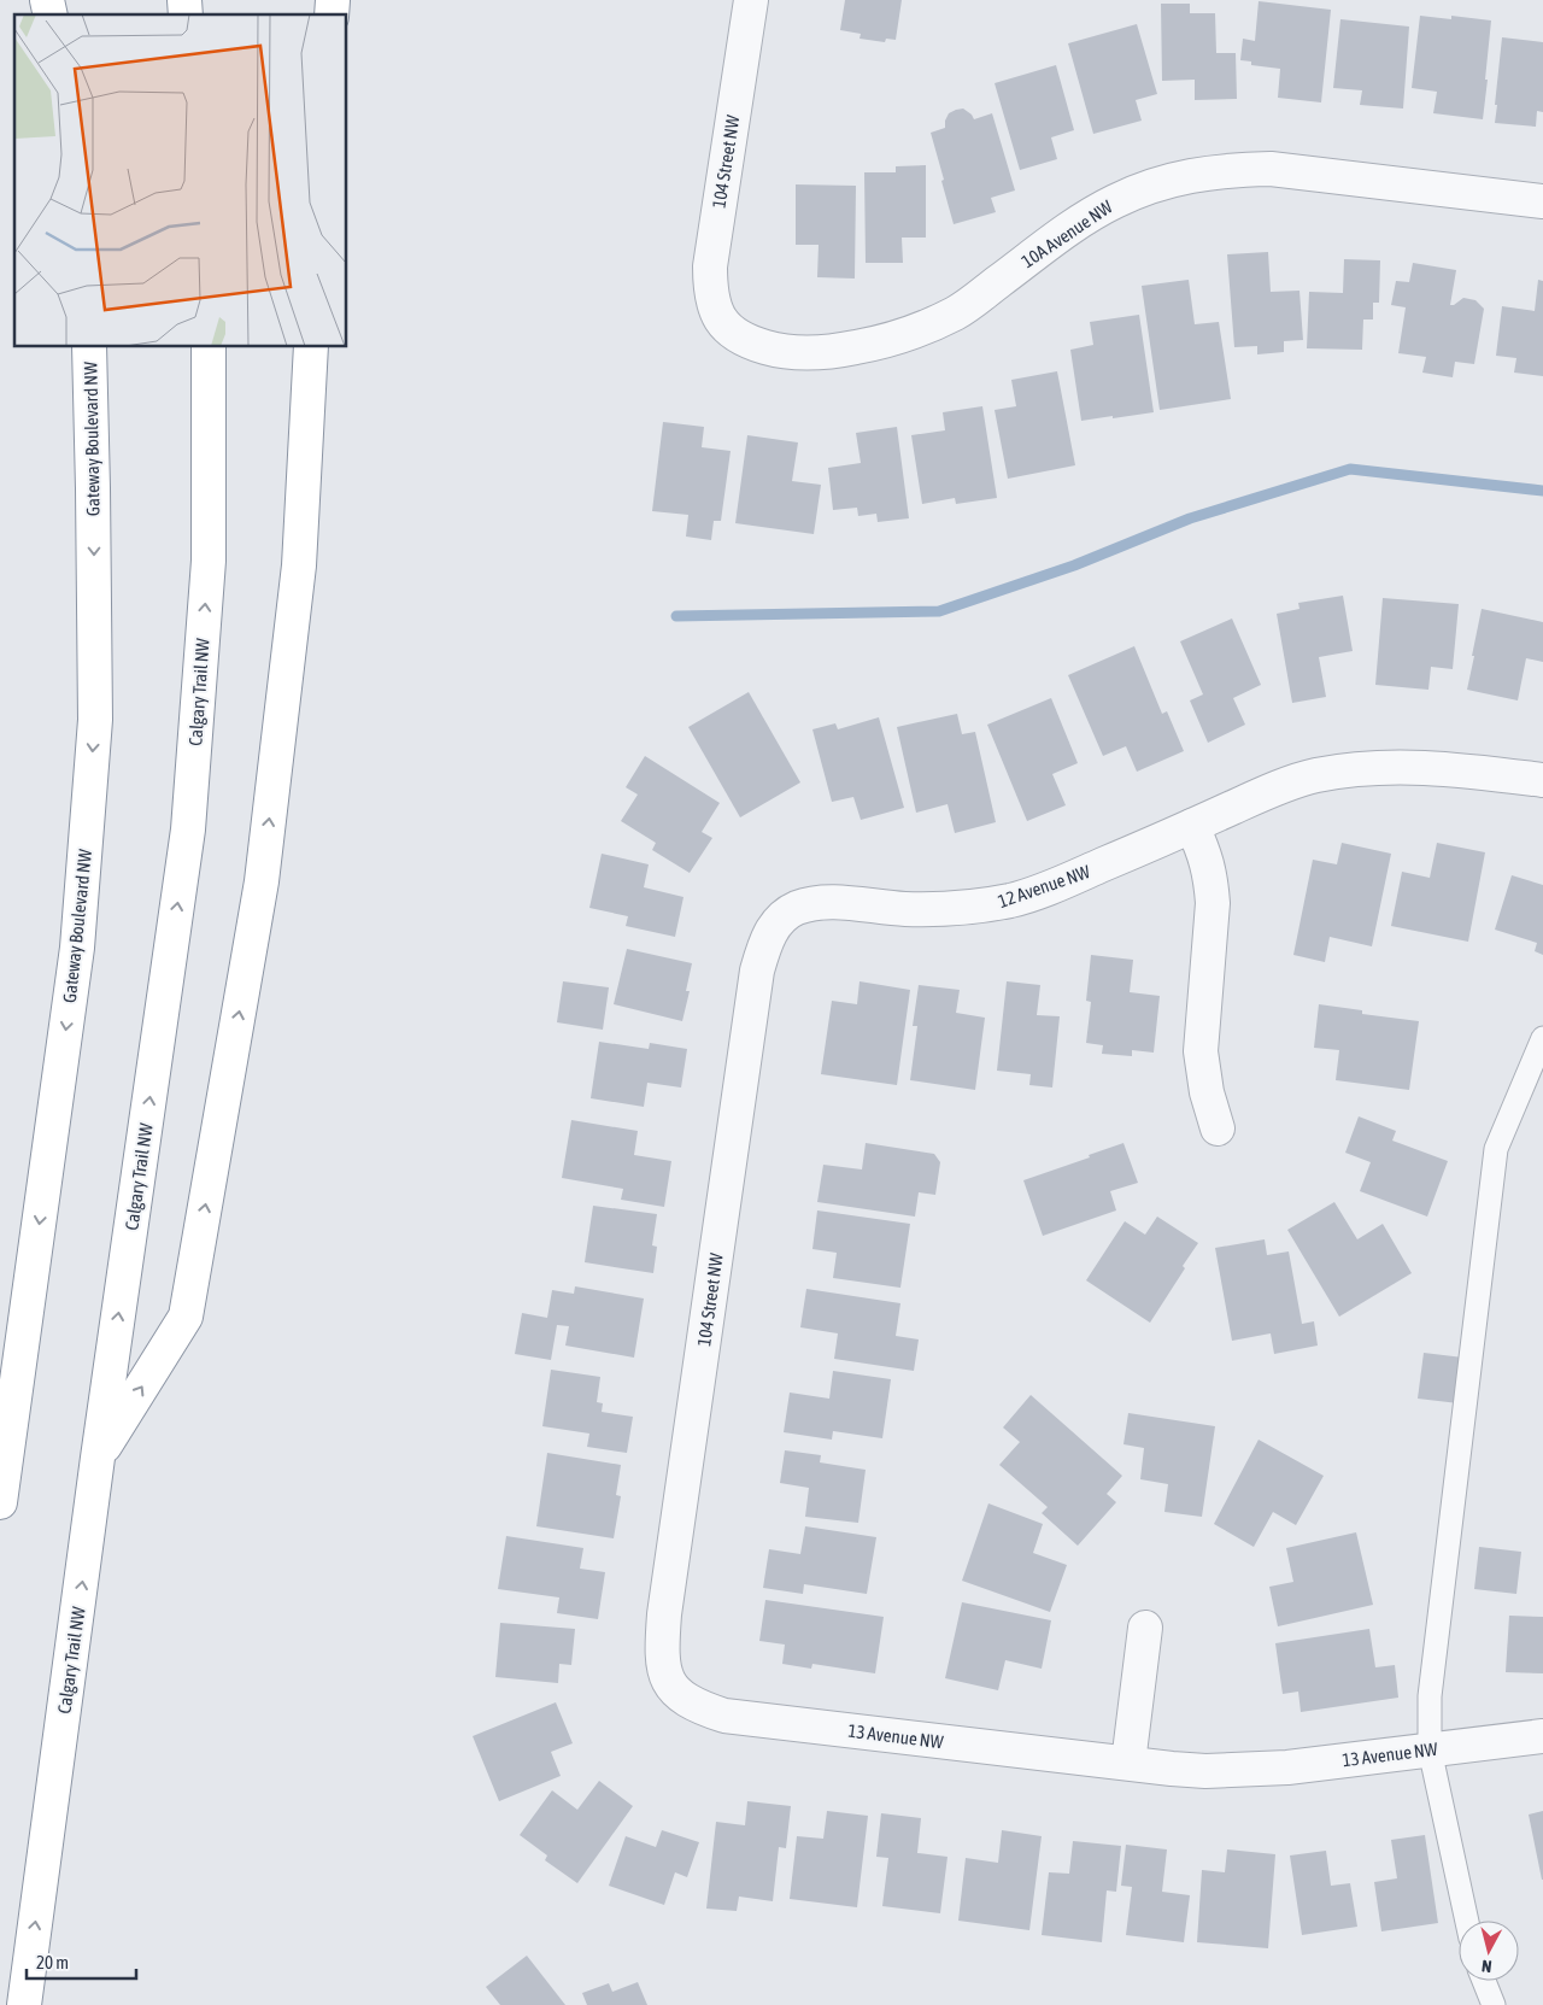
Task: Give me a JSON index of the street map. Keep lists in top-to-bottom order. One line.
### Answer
{"streets":{"highway":["Gateway Boulevard NW","Calgary Trail NW"],"street":["104 Street NW","10A Avenue NW","12 Avenue NW","13 Avenue NW"]},"crossings":[["104 Street NW","10A Avenue NW"],["104 Street NW","12 Avenue NW"],["104 Street NW","13 Avenue NW"]],"scale_bar":"20 m","north":"bottom"}
